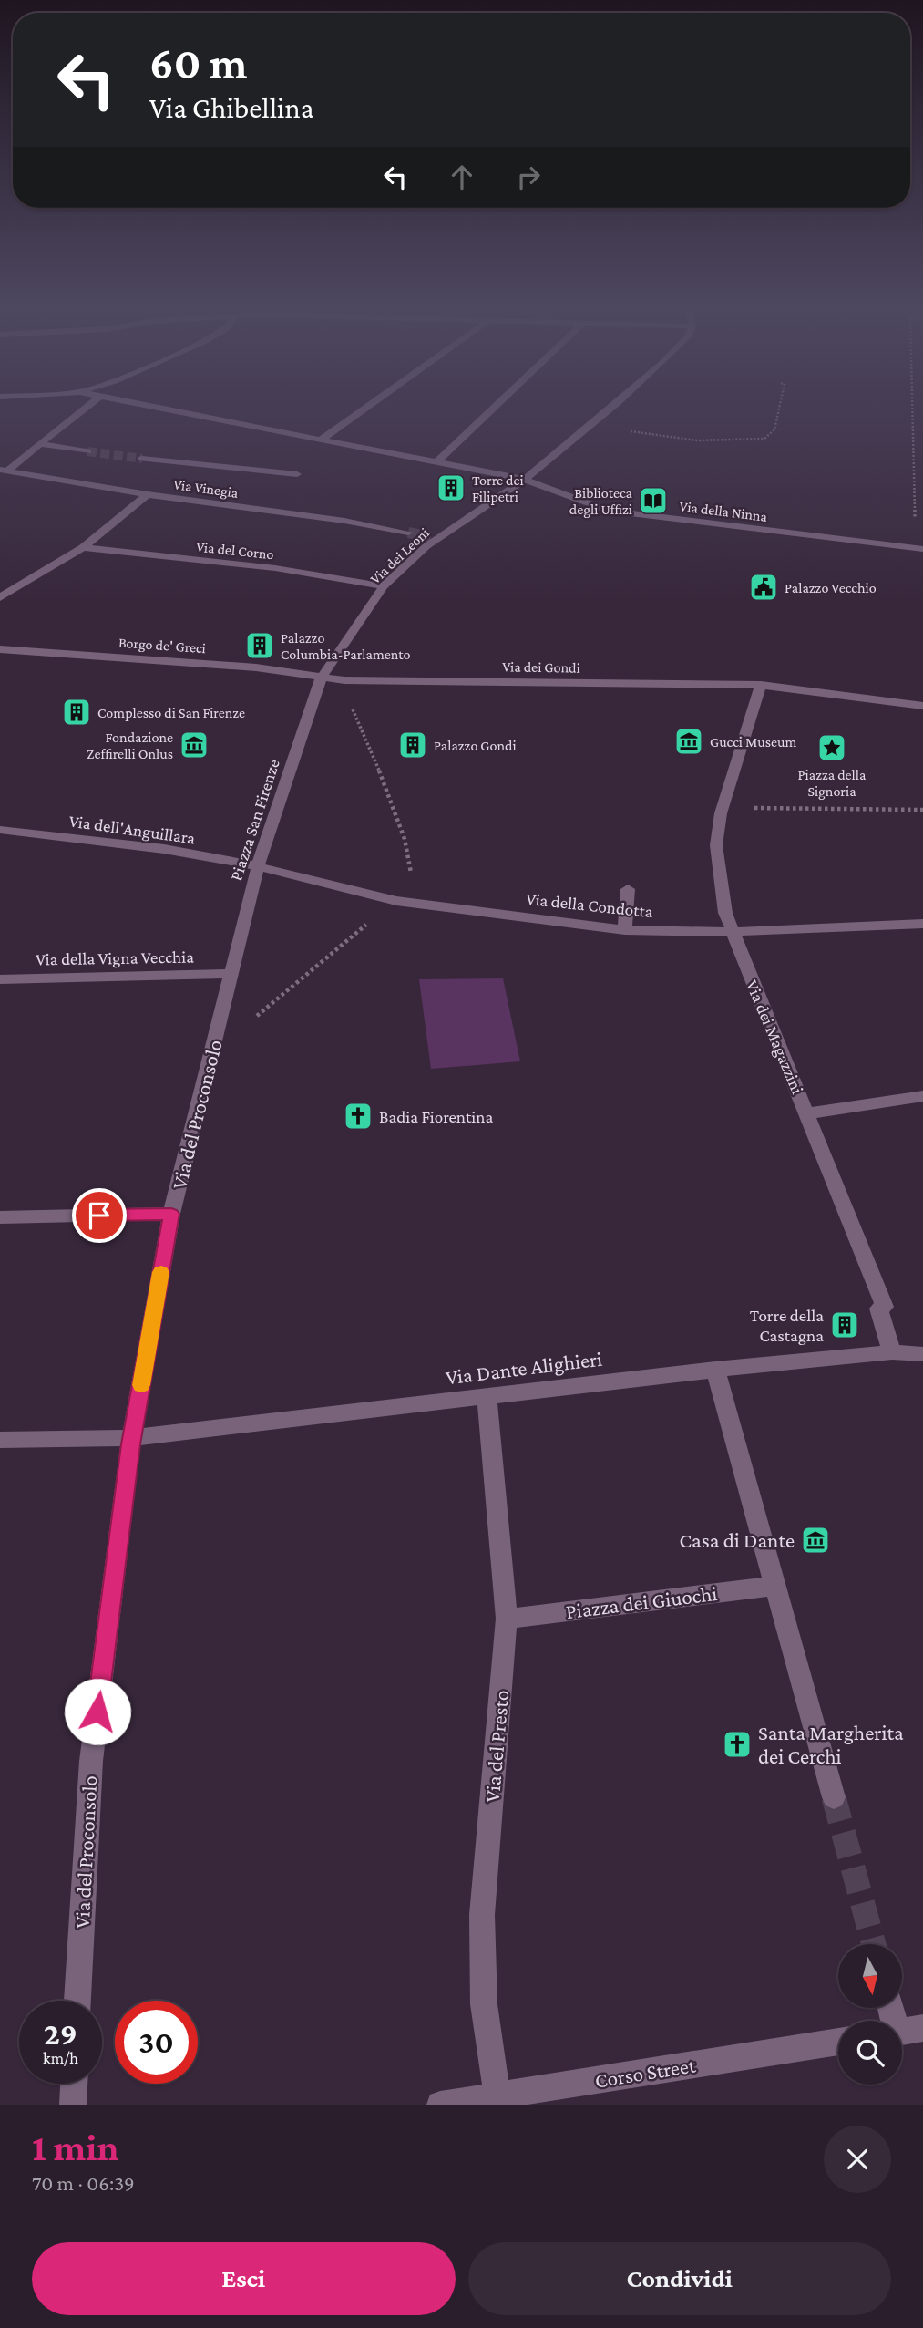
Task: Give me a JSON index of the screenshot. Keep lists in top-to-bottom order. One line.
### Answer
{"streets":{"street":["Via Vinegia","Via della Ninna","Via del Corno","Via dei Leoni","Borgo de' Greci","Via dei Gondi","Piazza San Firenze","Via dell'Anguillara","Via della Condotta","Via della Vigna Vecchia","Via dei Magazzini","Via del Proconsolo","Via Dante Alighieri","Piazza dei Giuochi","Via del Presto","Corso Street"]},"crossings":[["Via della Ninna","Via dei Leoni"],["Via del Corno","Via dei Leoni"],["Via dei Leoni","Borgo de' Greci"],["Via dei Leoni","Via dei Gondi"],["Via dei Leoni","Piazza San Firenze"],["Borgo de' Greci","Via dei Gondi"],["Borgo de' Greci","Piazza San Firenze"],["Via dei Gondi","Piazza San Firenze"],["Via dei Gondi","Via dei Magazzini"],["Piazza San Firenze","Via dell'Anguillara"],["Piazza San Firenze","Via della Condotta"],["Piazza San Firenze","Via della Vigna Vecchia"],["Piazza San Firenze","Via del Proconsolo"],["Via dell'Anguillara","Via della Condotta"],["Via della Condotta","Via dei Magazzini"],["Via della Vigna Vecchia","Via del Proconsolo"],["Via dei Magazzini","Via Dante Alighieri"],["Via del Proconsolo","Via Dante Alighieri"],["Via Dante Alighieri","Via del Presto"],["Piazza dei Giuochi","Via del Presto"],["Via del Presto","Corso Street"]],"places":{"building":["Torre dei Filipetri","Palazzo Columbia-Parlamento","Complesso di San Firenze","Palazzo Gondi","Torre della Castagna"],"library":["Biblioteca degli Uffizi"],"public building":["Palazzo Vecchio"],"museum":["Gucci Museum","Fondazione Zeffirelli Onlus","Casa di Dante"],"place":["Piazza della Signoria"],"church":["Badia Fiorentina","Santa Margherita dei Cerchi"]},"north":"bottom","page":{"turn":["60 m","Via Ghibellina"],"speed":"29 km/h","limit":"30","heading":["1 min","70 m · 06:39"],"buttons":["Esci","Condividi"]}}
